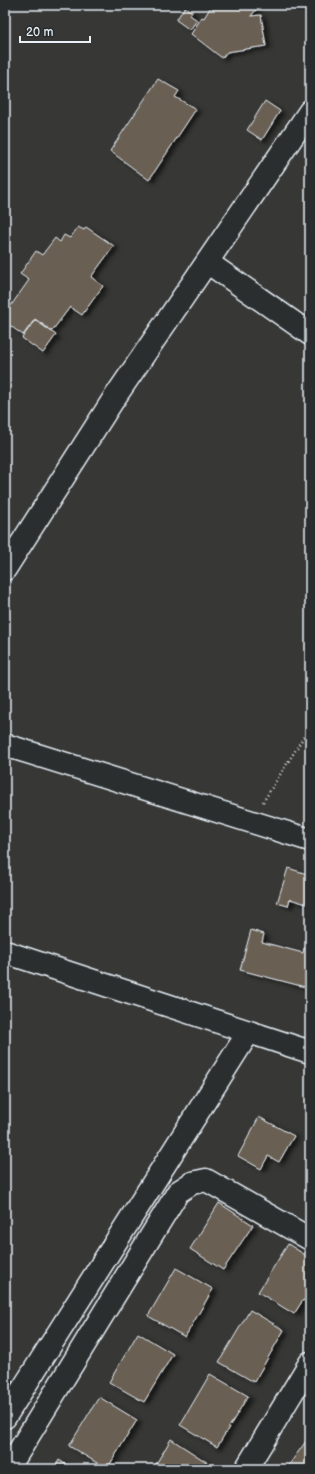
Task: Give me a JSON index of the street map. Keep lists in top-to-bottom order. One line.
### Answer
{"scale_bar":"20 m"}
